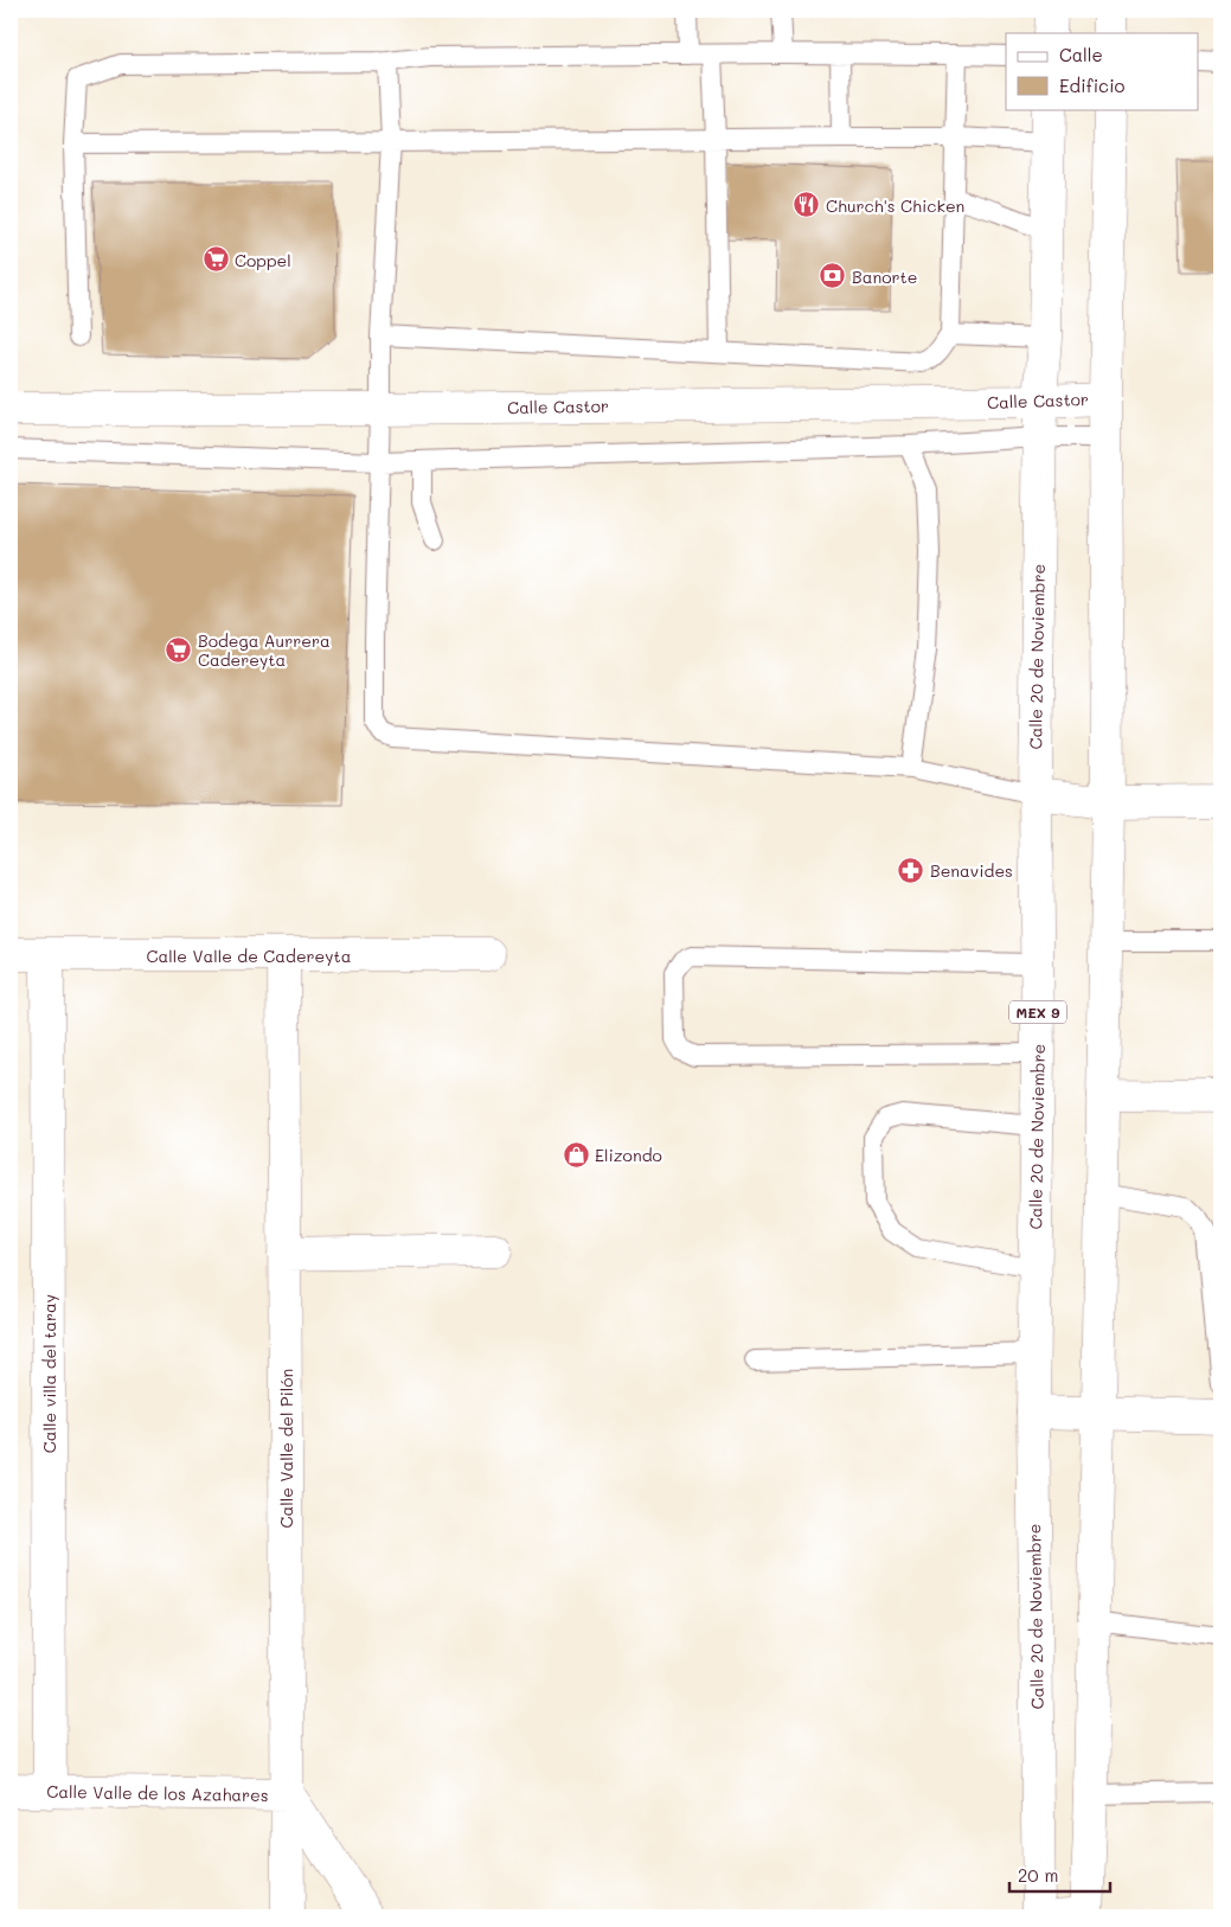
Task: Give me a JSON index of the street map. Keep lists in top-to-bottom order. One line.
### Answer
{"streets":{"street":["Calle Castor","Calle 20 de Noviembre","Calle Valle de Cadereyta","MEX 9","Calle villa del taray","Calle Valle del Pilón","Calle Valle de los Azahares"]},"crossings":[["Calle Castor","Calle 20 de Noviembre"],["Calle Valle de Cadereyta","Calle villa del taray"],["Calle Valle de Cadereyta","Calle Valle del Pilón"],["Calle villa del taray","Calle Valle de los Azahares"],["Calle Valle del Pilón","Calle Valle de los Azahares"]],"places":{"restaurant":["Church's Chicken"],"supermarket":["Coppel","Bodega Aurrera Cadereyta"],"bank":["Banorte"],"pharmacy":["Benavides"],"shop":["Elizondo"]},"legend":["Calle","Edificio"],"scale_bar":"20 m"}
